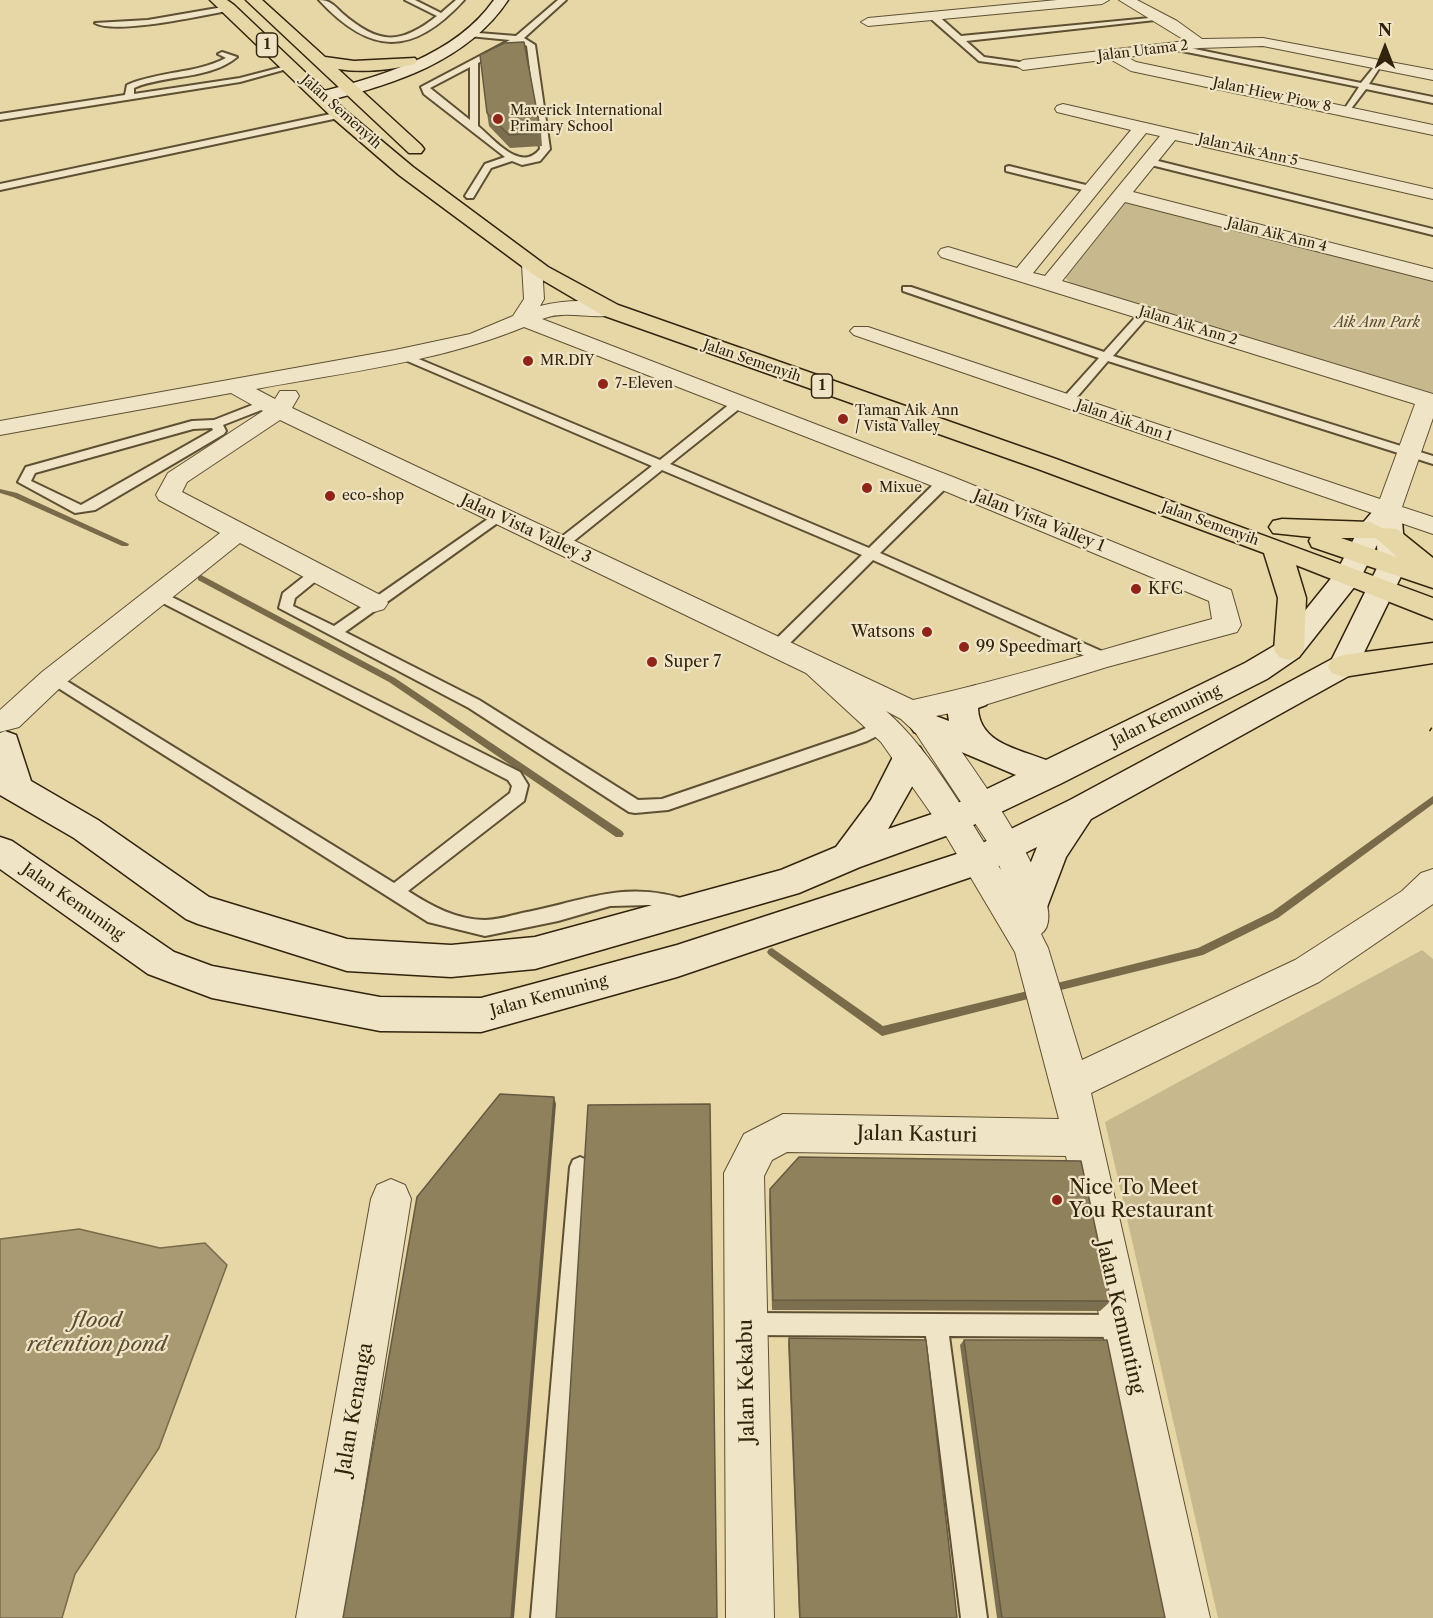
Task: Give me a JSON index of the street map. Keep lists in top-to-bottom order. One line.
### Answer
{"streets":{"main road":["1","Jalan Semenyih"],"street":["Jalan Utama 2","Jalan Hiew Piow 8","Jalan Aik Ann 5","Jalan Aik Ann 4","Jalan Aik Ann 2","Jalan Aik Ann 1","Jalan Vista Valley 1","Jalan Vista Valley 3","Jalan Kemuning","Jalan Kasturi","Jalan Kemunting","Jalan Kekabu","Jalan Kenanga"]},"crossings":[["Jalan Utama 2","Jalan Hiew Piow 8"],["Jalan Semenyih","Jalan Aik Ann 1"],["Jalan Semenyih","Jalan Kemuning"],["Jalan Aik Ann 1","Jalan Kemuning"],["Jalan Vista Valley 1","Jalan Vista Valley 3"],["Jalan Vista Valley 3","Jalan Kemuning"],["Jalan Kasturi","Jalan Kemunting"],["Jalan Kasturi","Jalan Kekabu"]],"water":["flood retention pond"],"parks":["Aik Ann Park"],"places":["Maverick International Primary School","MR.DIY","7-Eleven","Taman Aik Ann / Vista Valley","Mixue","eco-shop","KFC","Watsons","99 Speedmart","Super 7","Nice To Meet You Restaurant"],"north":"top"}
